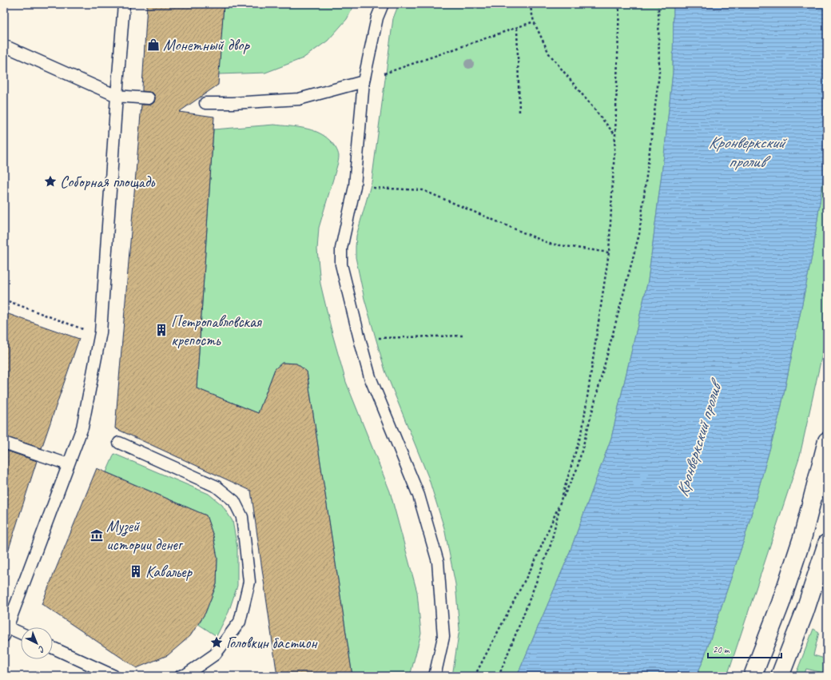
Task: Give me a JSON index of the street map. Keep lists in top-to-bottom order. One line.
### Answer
{"water":["Кронверкский пролив"],"places":{"shop":["Монетный двор"],"place":["Соборная площадь","Головкин бастион"],"building":["Петропавловская крепость","Кавальер"],"museum":["Музей истории денег"]},"scale_bar":"20 m","north":"bottom right"}
